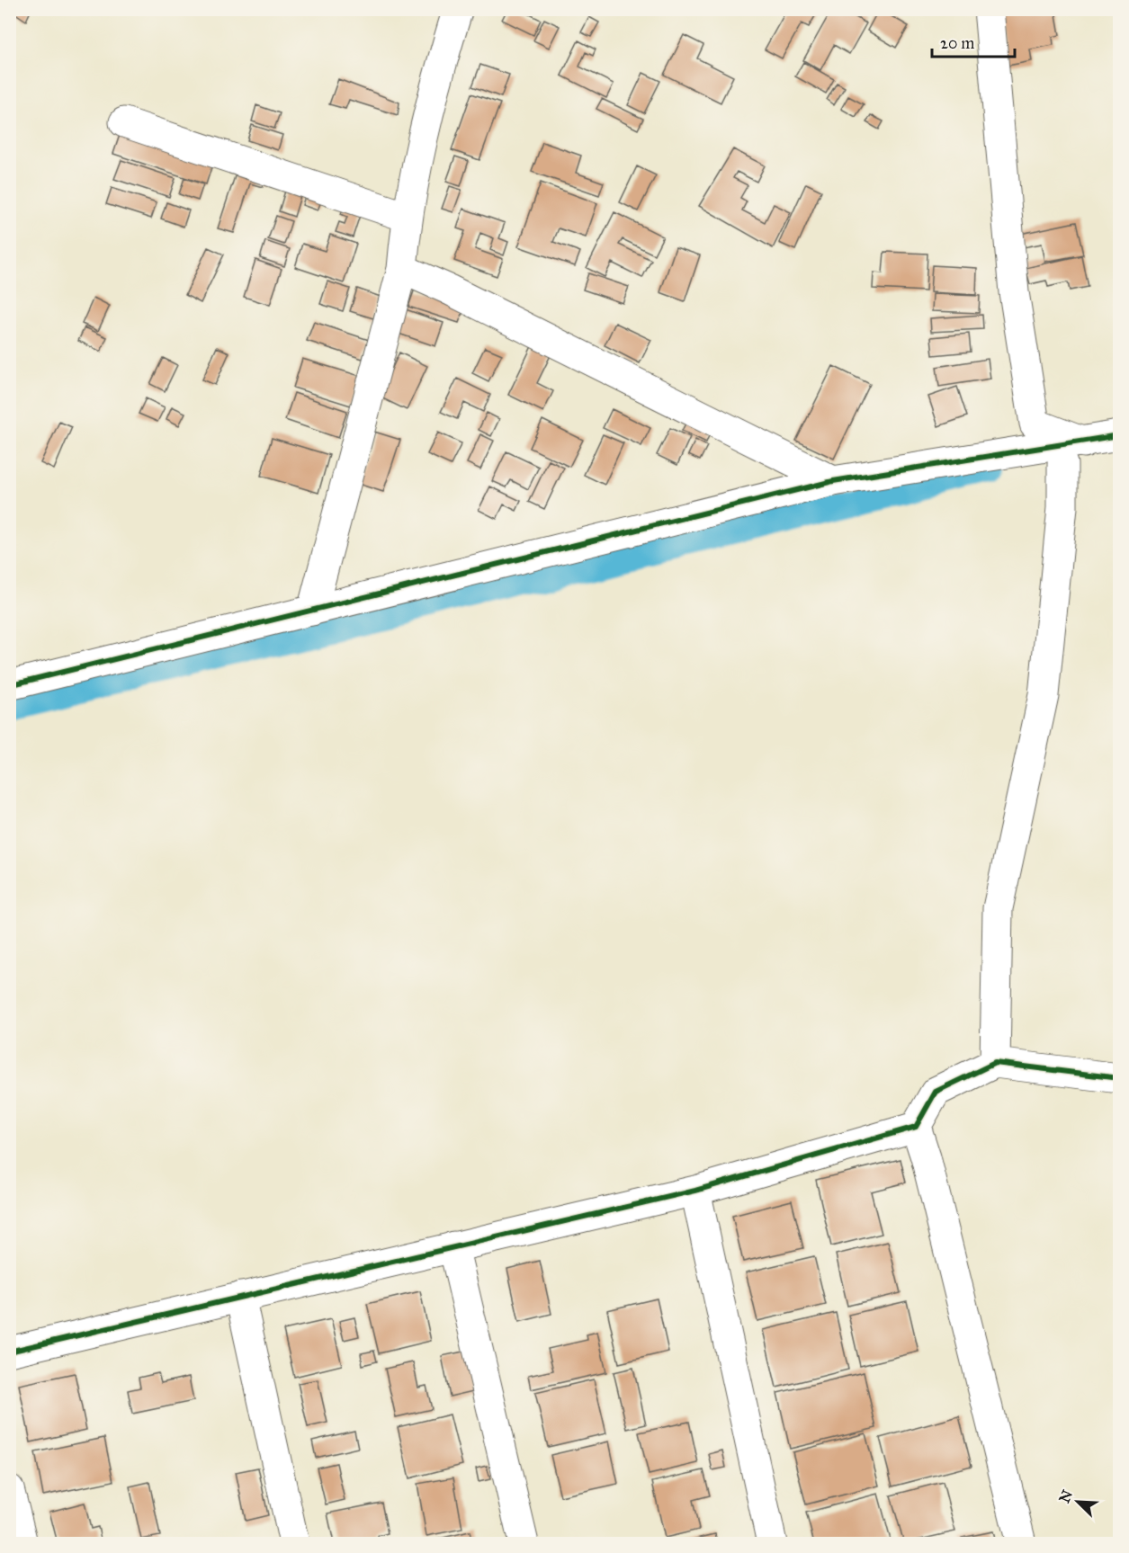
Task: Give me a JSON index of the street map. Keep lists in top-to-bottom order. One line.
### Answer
{"scale_bar":"20 m","north":"top left"}
